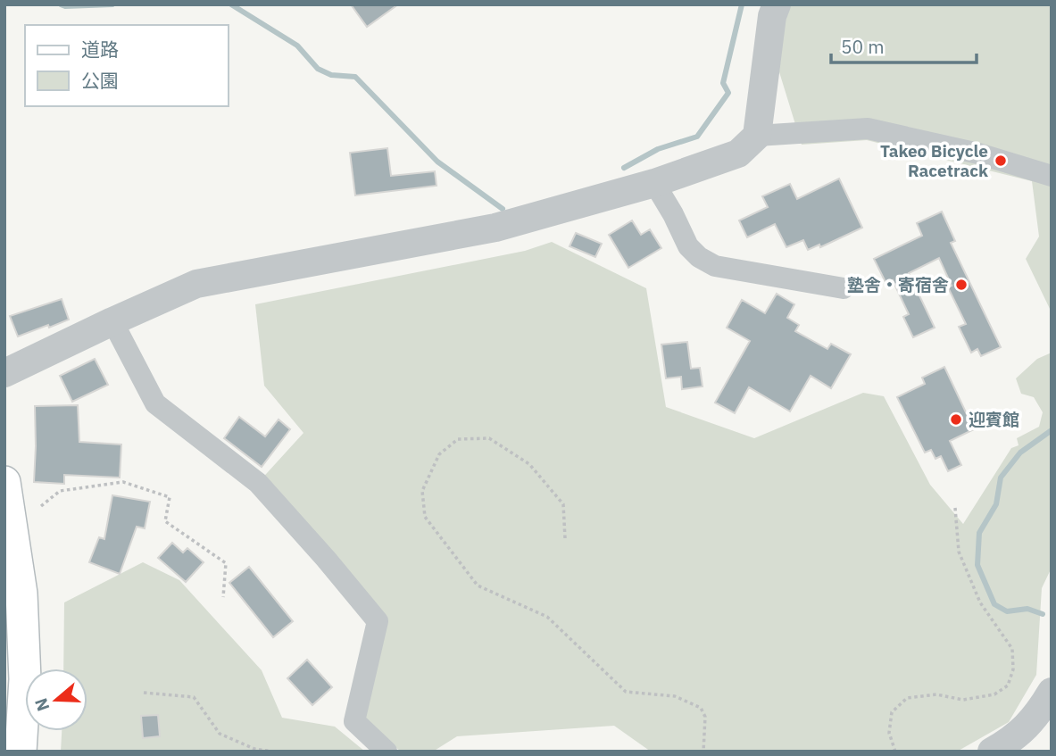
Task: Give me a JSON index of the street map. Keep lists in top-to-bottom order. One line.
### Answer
{"places":["Takeo Bicycle Racetrack","塾舎・寄宿舎","迎賓館"],"legend":["道路","公園"],"scale_bar":"50 m","north":"left"}
